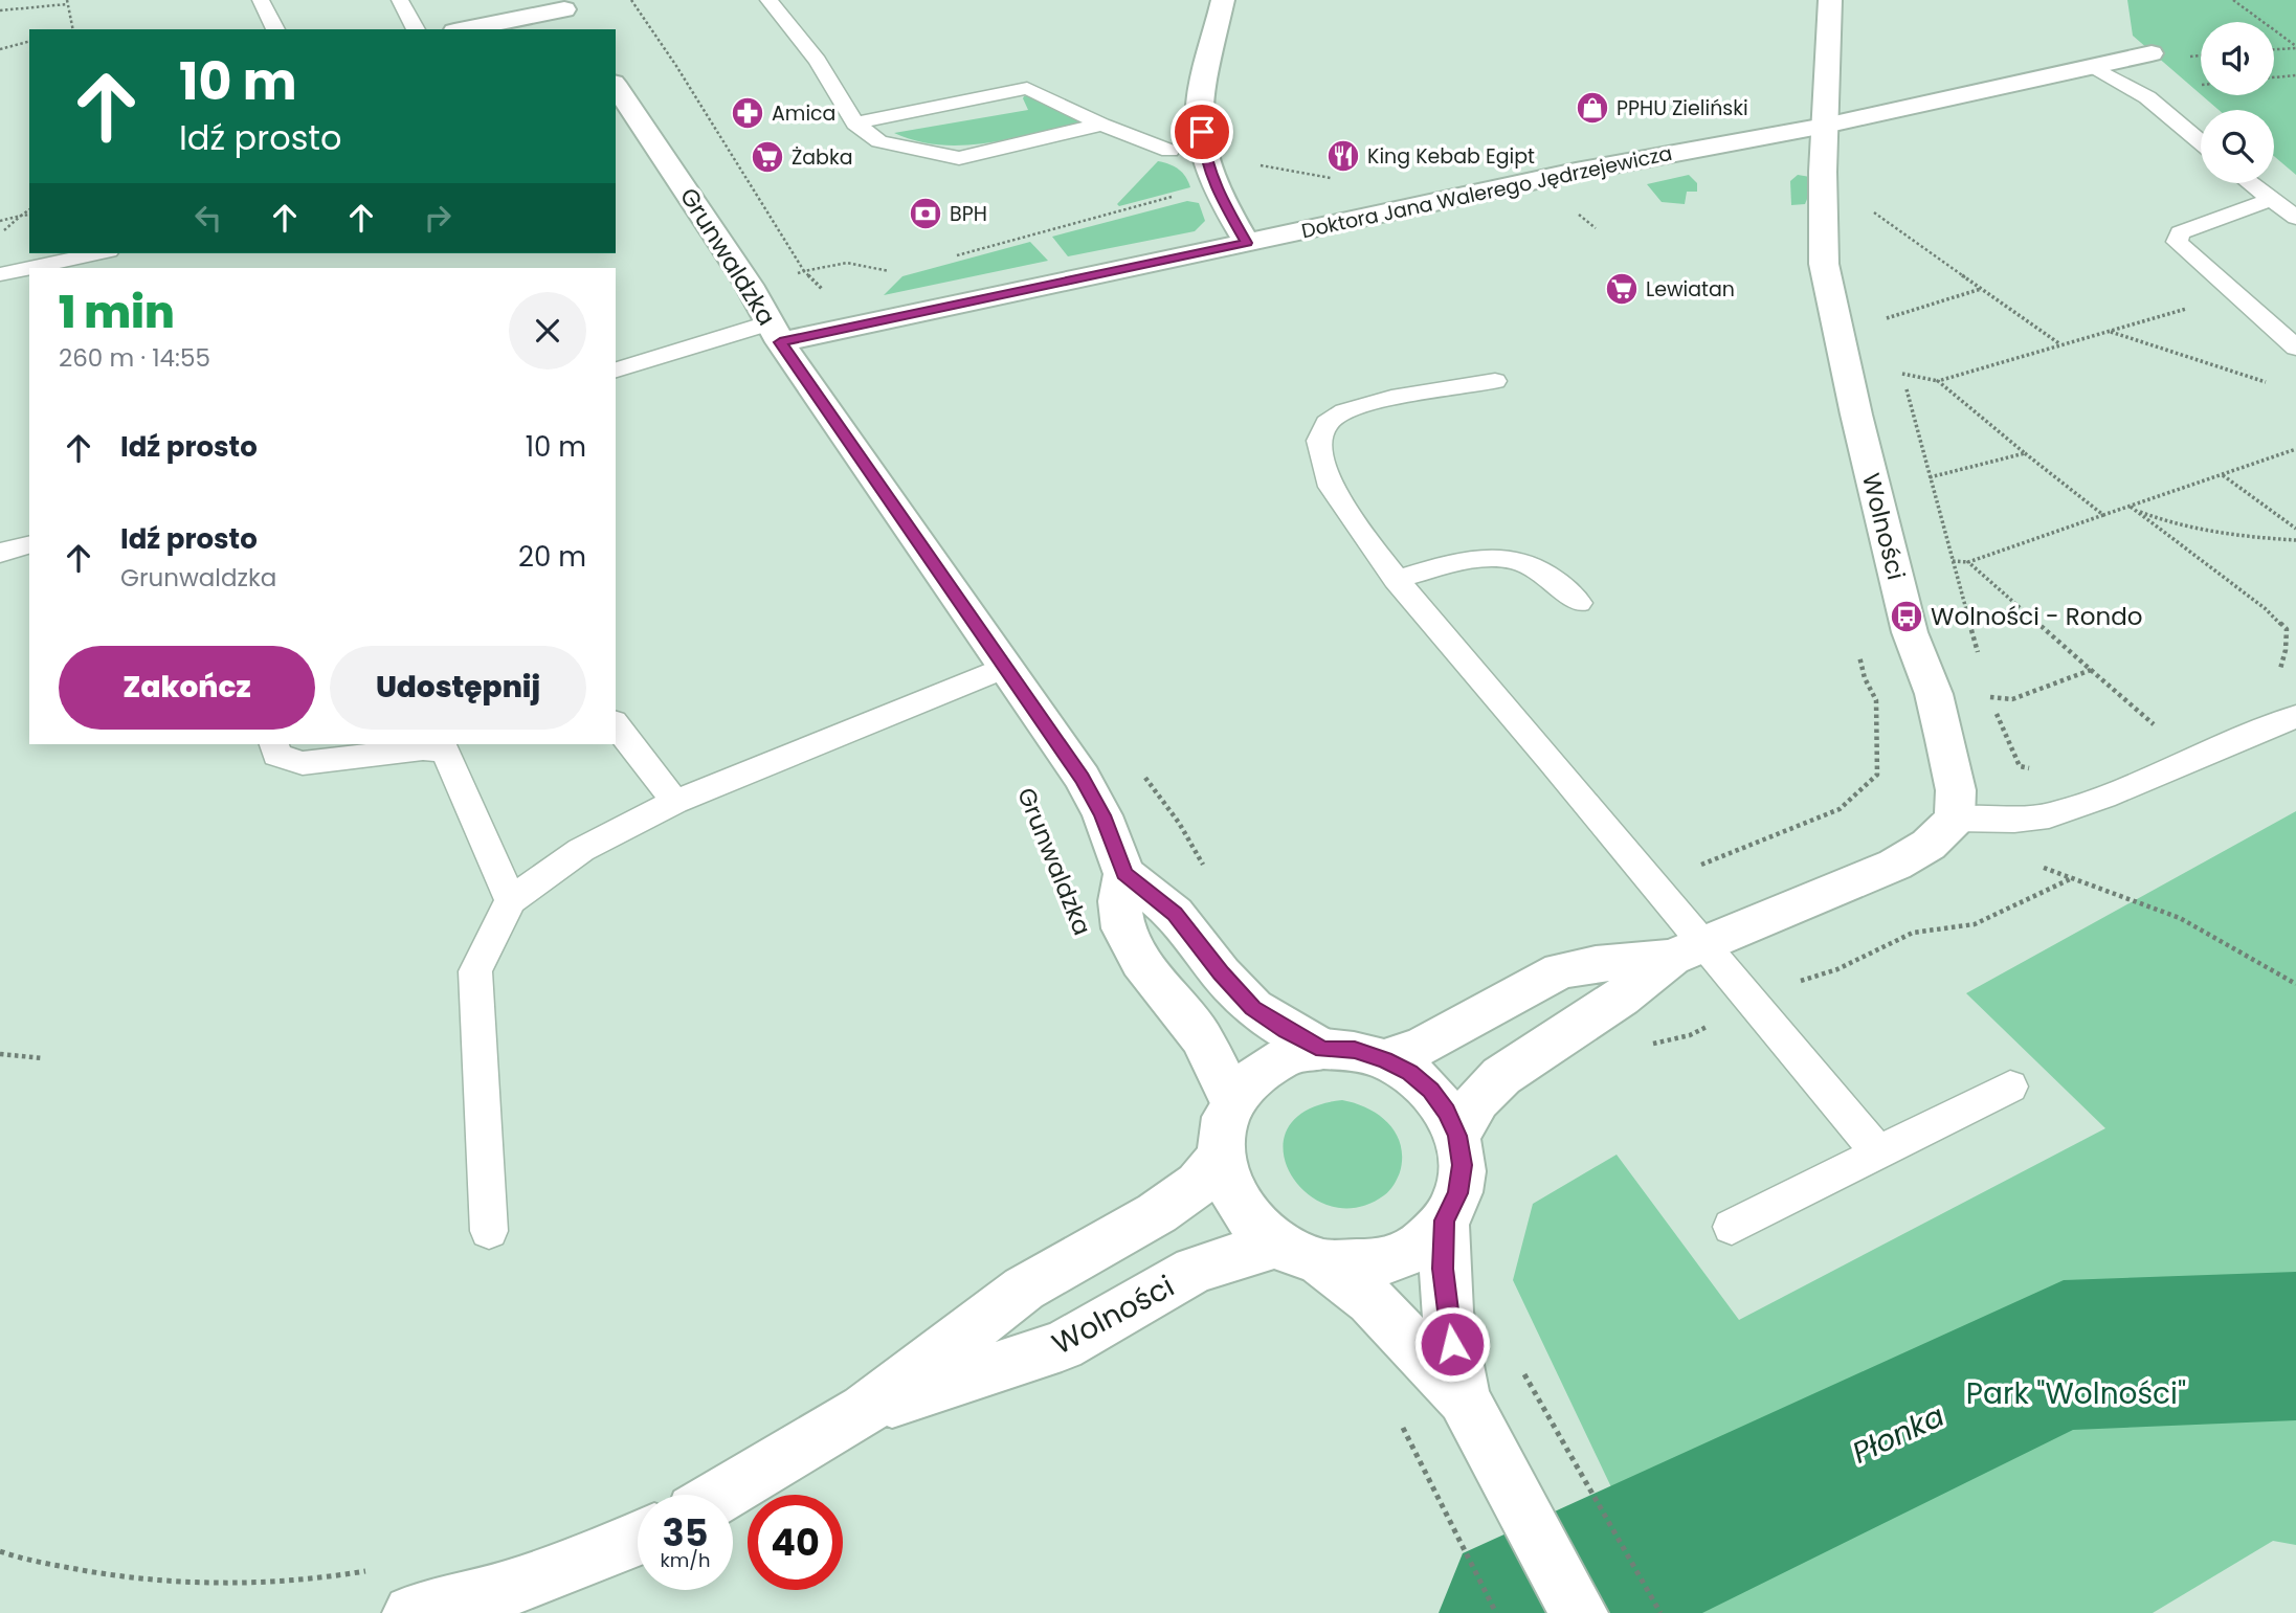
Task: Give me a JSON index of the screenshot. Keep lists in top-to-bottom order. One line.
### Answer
{"streets":{"street":["Doktora Jana Walerego Jędrzejewicza","Grunwaldzka","Wolności"]},"crossings":[["Doktora Jana Walerego Jędrzejewicza","Grunwaldzka"],["Doktora Jana Walerego Jędrzejewicza","Wolności"],["Grunwaldzka","Wolności"]],"water":["Płonka"],"parks":["Park \"Wolności\""],"places":{"shop":["PPHU Zieliński"],"pharmacy":["Amica"],"restaurant":["King Kebab Egipt"],"supermarket":["Żabka","Lewiatan"],"bank":["BPH"],"bus stop":["Wolności - Rondo"]},"page":{"turn":["10 m","Idź prosto"],"heading":["1 min","260 m · 14:55"],"list":[{"name":"Idź prosto","value":"10 m"},{"name":"Idź prosto","note":"Grunwaldzka","value":"20 m"}],"buttons":["Zakończ","Udostępnij"],"speed":"35 km/h","limit":"40"}}
